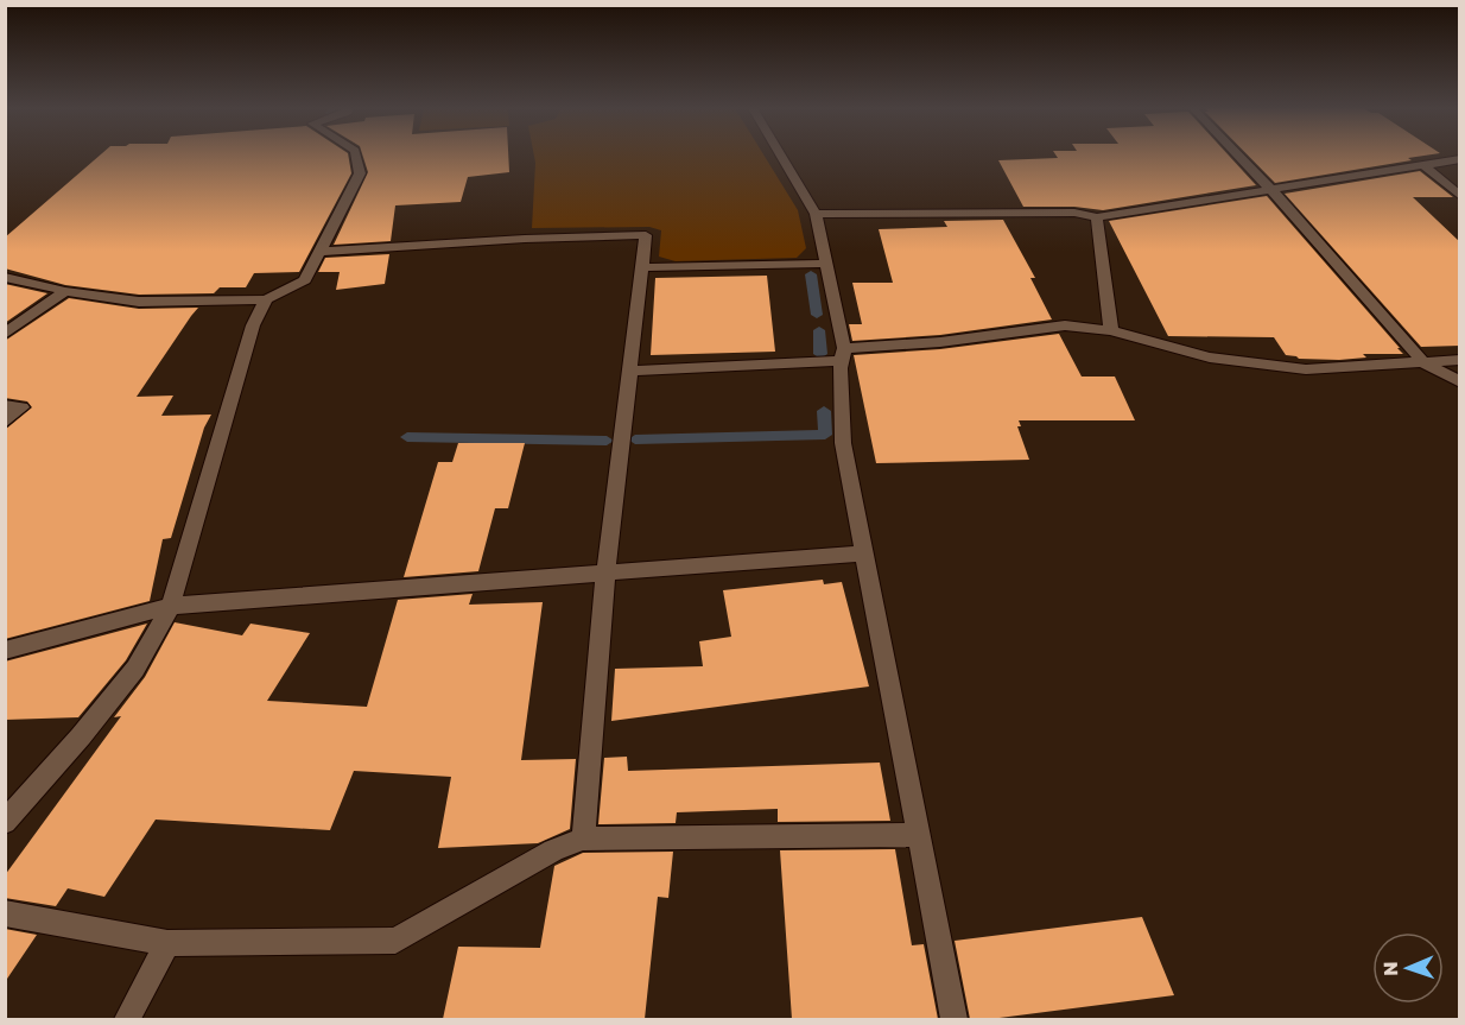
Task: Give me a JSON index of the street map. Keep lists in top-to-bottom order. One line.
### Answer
{"north":"left"}
